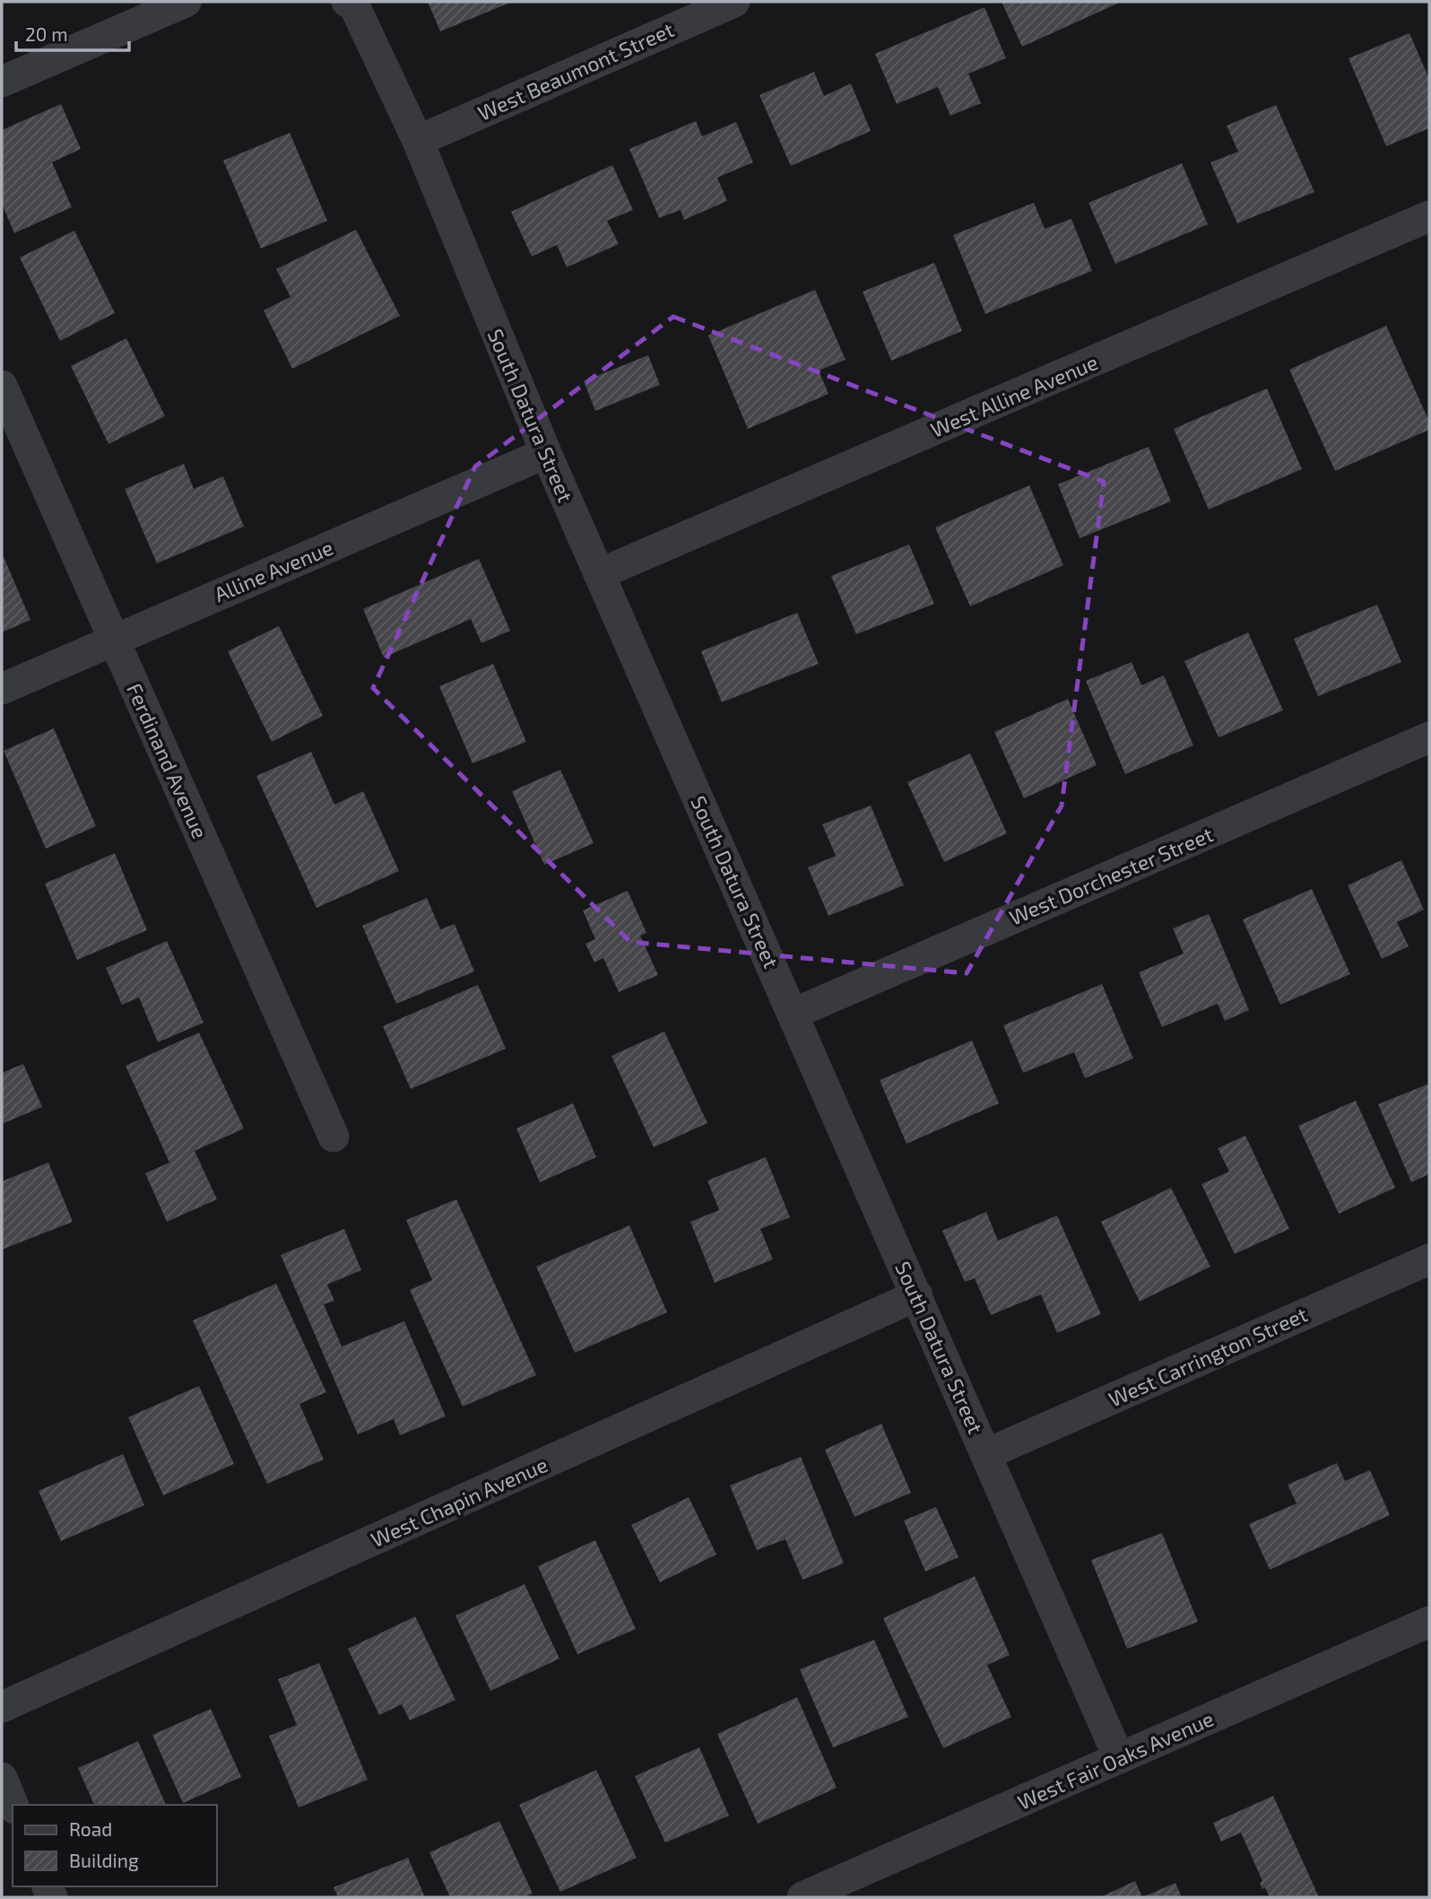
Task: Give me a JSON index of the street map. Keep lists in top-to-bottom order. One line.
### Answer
{"streets":{"street":["West Beaumont Street","West Alline Avenue","South Datura Street","Alline Avenue","Ferdinand Avenue","West Dorchester Street","West Carrington Street","West Chapin Avenue","West Fair Oaks Avenue"]},"crossings":[["West Beaumont Street","South Datura Street"],["West Alline Avenue","South Datura Street"],["South Datura Street","Alline Avenue"],["South Datura Street","West Dorchester Street"],["South Datura Street","West Carrington Street"],["South Datura Street","West Chapin Avenue"],["South Datura Street","West Fair Oaks Avenue"],["Alline Avenue","Ferdinand Avenue"]],"legend":["Road","Building"],"scale_bar":"20 m"}
